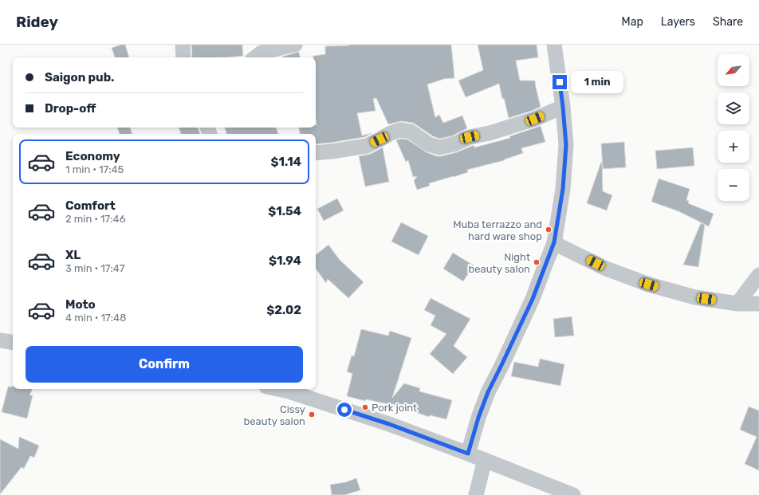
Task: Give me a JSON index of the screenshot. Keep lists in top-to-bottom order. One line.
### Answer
{"places":["Muba terrazzo and hard ware shop","Night beauty salon","Pork joint","Cissy beauty salon"],"north":"bottom left","page":{"header":"Ridey","nav":["Map","Layers","Share"],"map_buttons":["+","−"],"banner":["Saigon pub.","Drop-off"],"bubble":"1 min","list":[{"name":"Economy","note":"1 min · 17:45","value":"$1.14"},{"name":"Comfort","note":"2 min · 17:46","value":"$1.54"},{"name":"XL","note":"3 min · 17:47","value":"$1.94"},{"name":"Moto","note":"4 min · 17:48","value":"$2.02"}],"buttons":"Confirm"}}
